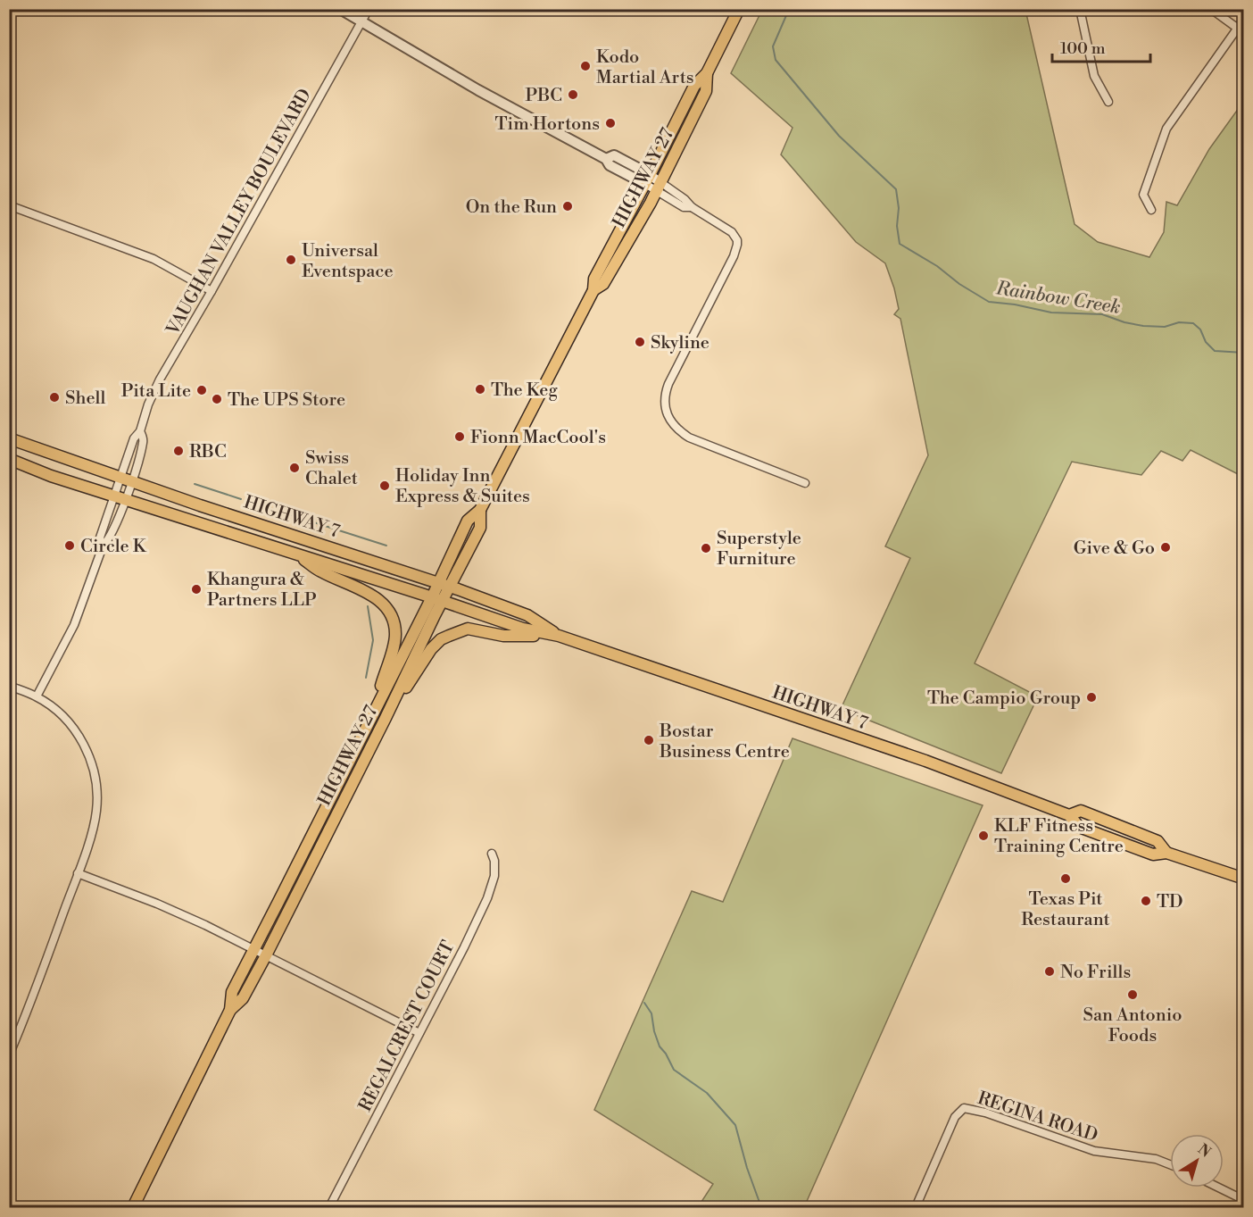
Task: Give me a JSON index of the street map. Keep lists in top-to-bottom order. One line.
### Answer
{"streets":{"main road":["HIGHWAY 27","HIGHWAY 7"],"street":["VAUGHAN VALLEY BOULEVARD","REGALCREST COURT","REGINA ROAD"]},"crossings":[["HIGHWAY 27","HIGHWAY 7"],["VAUGHAN VALLEY BOULEVARD","HIGHWAY 7"]],"water":["Rainbow Creek"],"places":["Kodo Martial Arts","PBC","Tim Hortons","On the Run","Universal Eventspace","Skyline","The Keg","Pita Lite","Shell","The UPS Store","Fionn MacCool's","RBC","Swiss Chalet","Holiday Inn Express & Suites","Circle K","Give & Go","Superstyle Furniture","Khangura & Partners LLP","The Campio Group","Bostar Business Centre","KLF Fitness Training Centre","Texas Pit Restaurant","TD","No Frills","San Antonio Foods"],"scale_bar":"100 m","north":"top right"}
